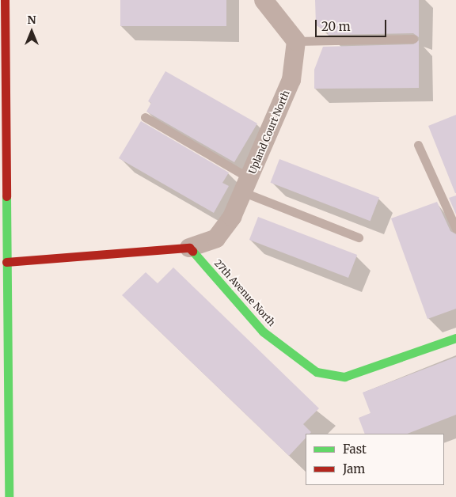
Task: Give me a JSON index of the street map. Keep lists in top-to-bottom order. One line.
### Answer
{"streets":{"street":["Upland Court North","27th Avenue North"]},"crossings":[["Upland Court North","27th Avenue North"]],"legend":["Fast","Jam"],"scale_bar":"20 m","north":"top"}
